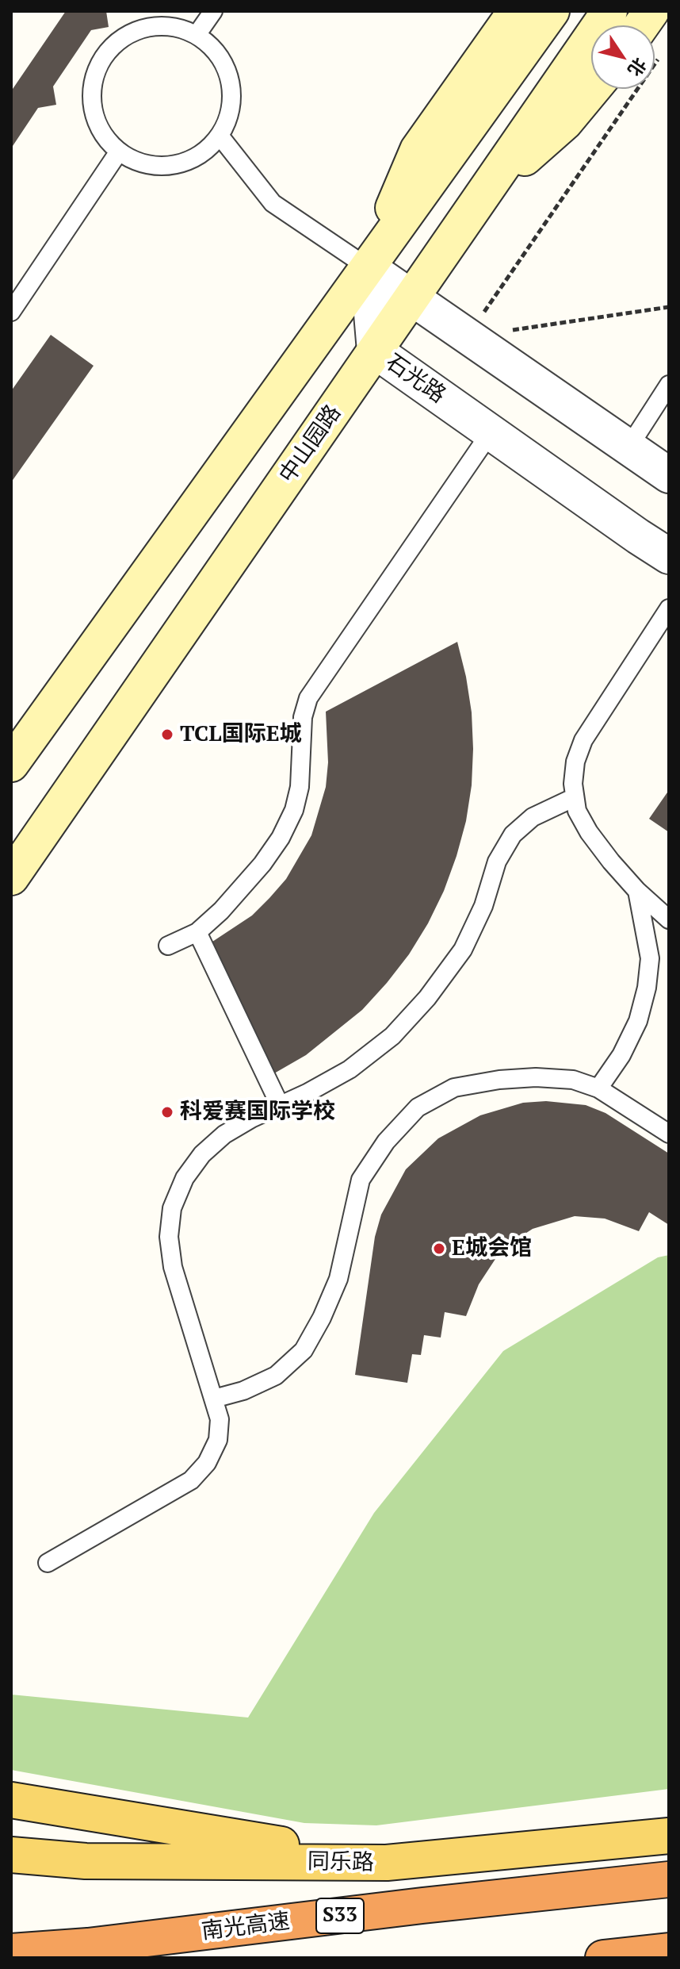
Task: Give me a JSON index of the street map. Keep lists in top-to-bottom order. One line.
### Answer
{"streets":{"highway":["S33","南光高速"],"main road":["中山园路","同乐路"],"street":["石光路"]},"crossings":[["石光路","中山园路"]],"places":["TCL国际E城","科爱赛国际学校","E城会馆"],"north":"bottom right"}
